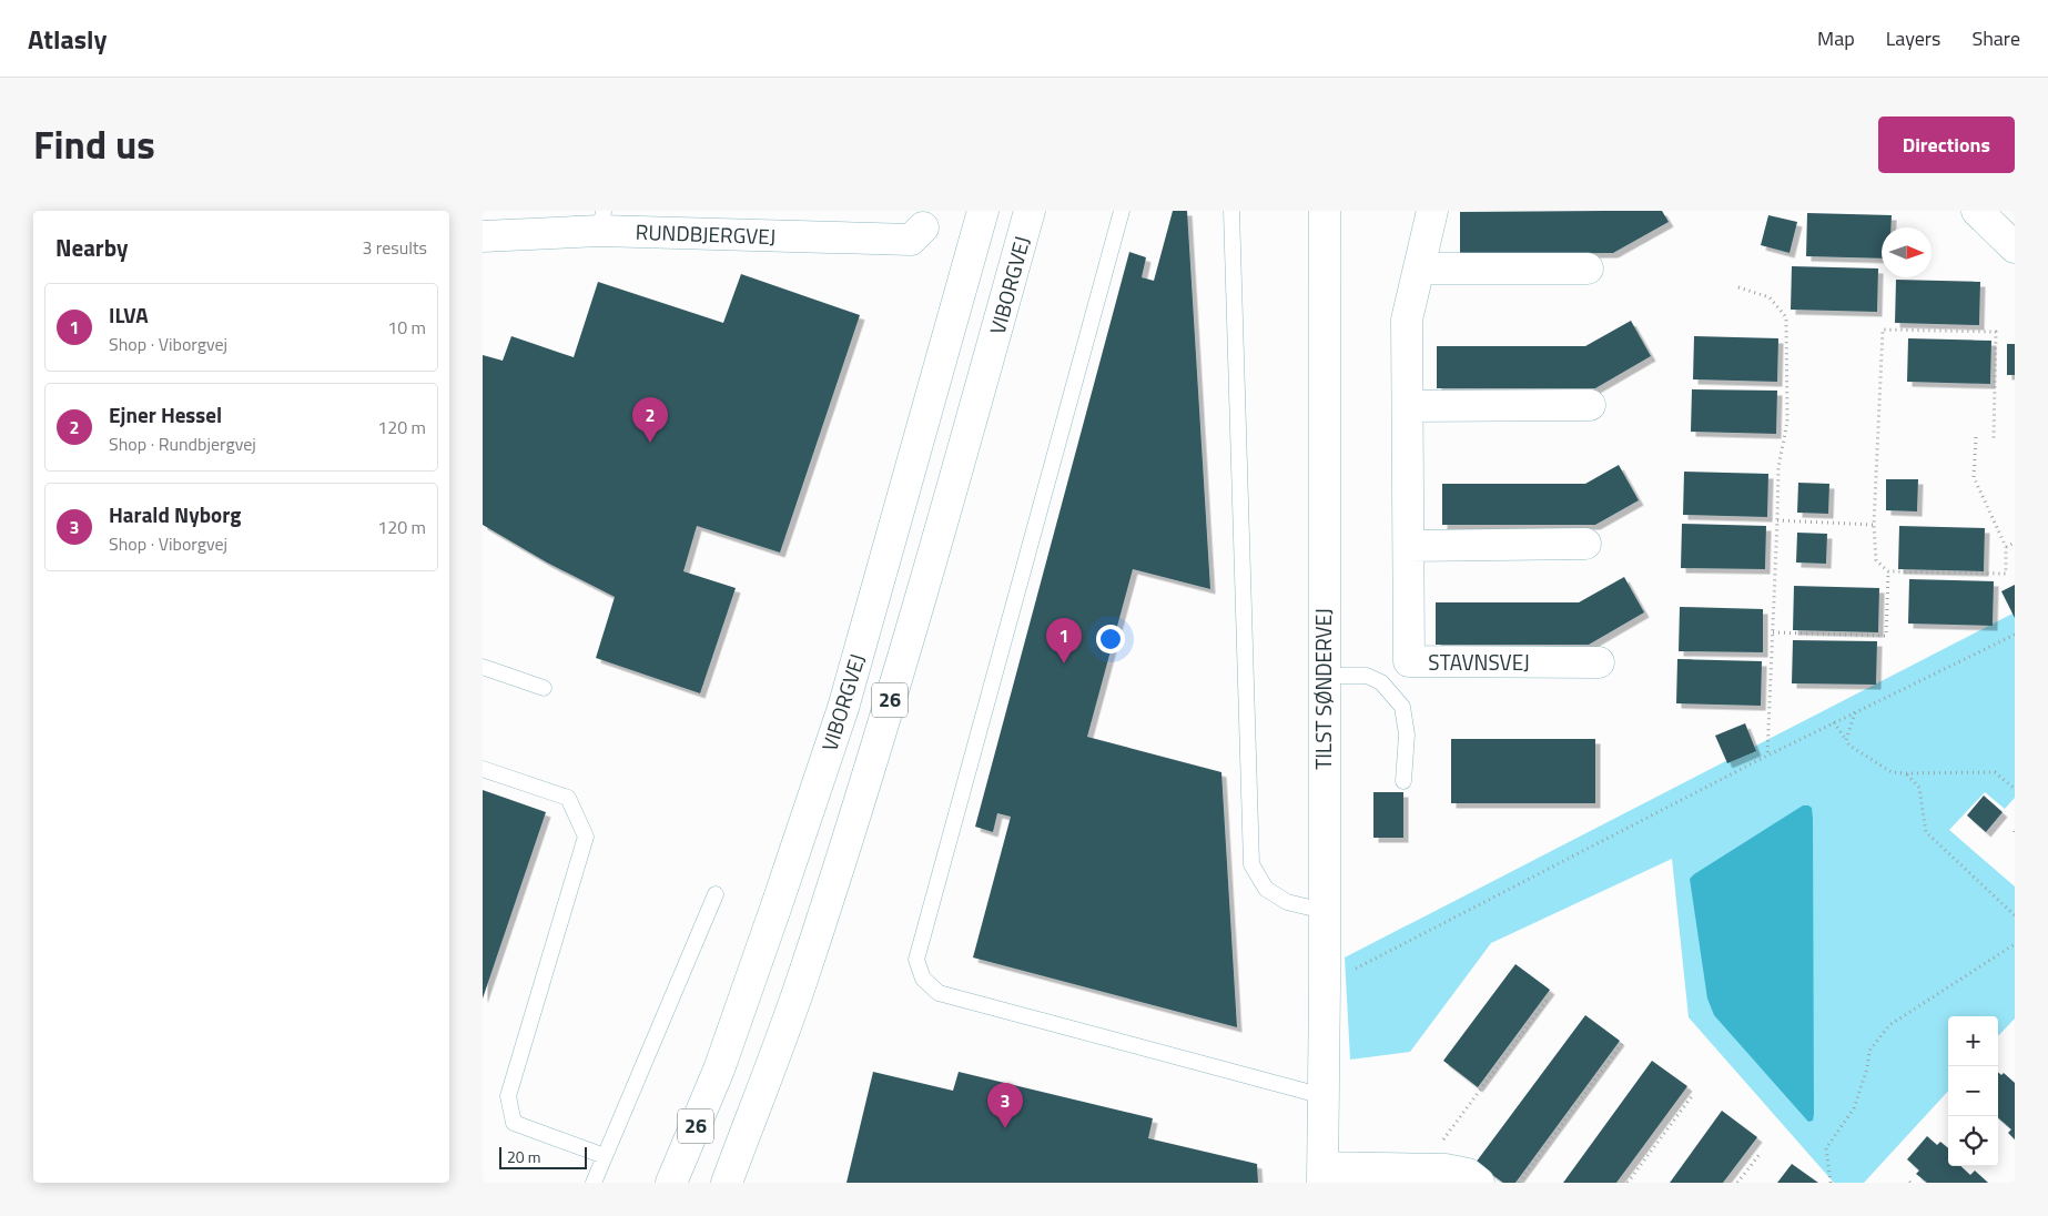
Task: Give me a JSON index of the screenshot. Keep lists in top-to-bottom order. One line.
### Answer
{"streets":{"street":["RUNDBJERGVEJ","VIBORGVEJ","STAVNSVEJ","TILST SØNDERVEJ","26"]},"scale_bar":"20 m","north":"right","page":{"header":"Atlasly","nav":["Map","Layers","Share"],"title":"Find us","buttons":"Directions","heading":["Nearby","3 results"],"list":[{"mark":"1","name":"ILVA","note":"Shop · Viborgvej","value":"10 m"},{"mark":"2","name":"Ejner Hessel","note":"Shop · Rundbjergvej","value":"120 m"},{"mark":"3","name":"Harald Nyborg","note":"Shop · Viborgvej","value":"120 m"}],"pins":["2","1","3"],"map_buttons":["+","−"],"scale":"20 m"}}
